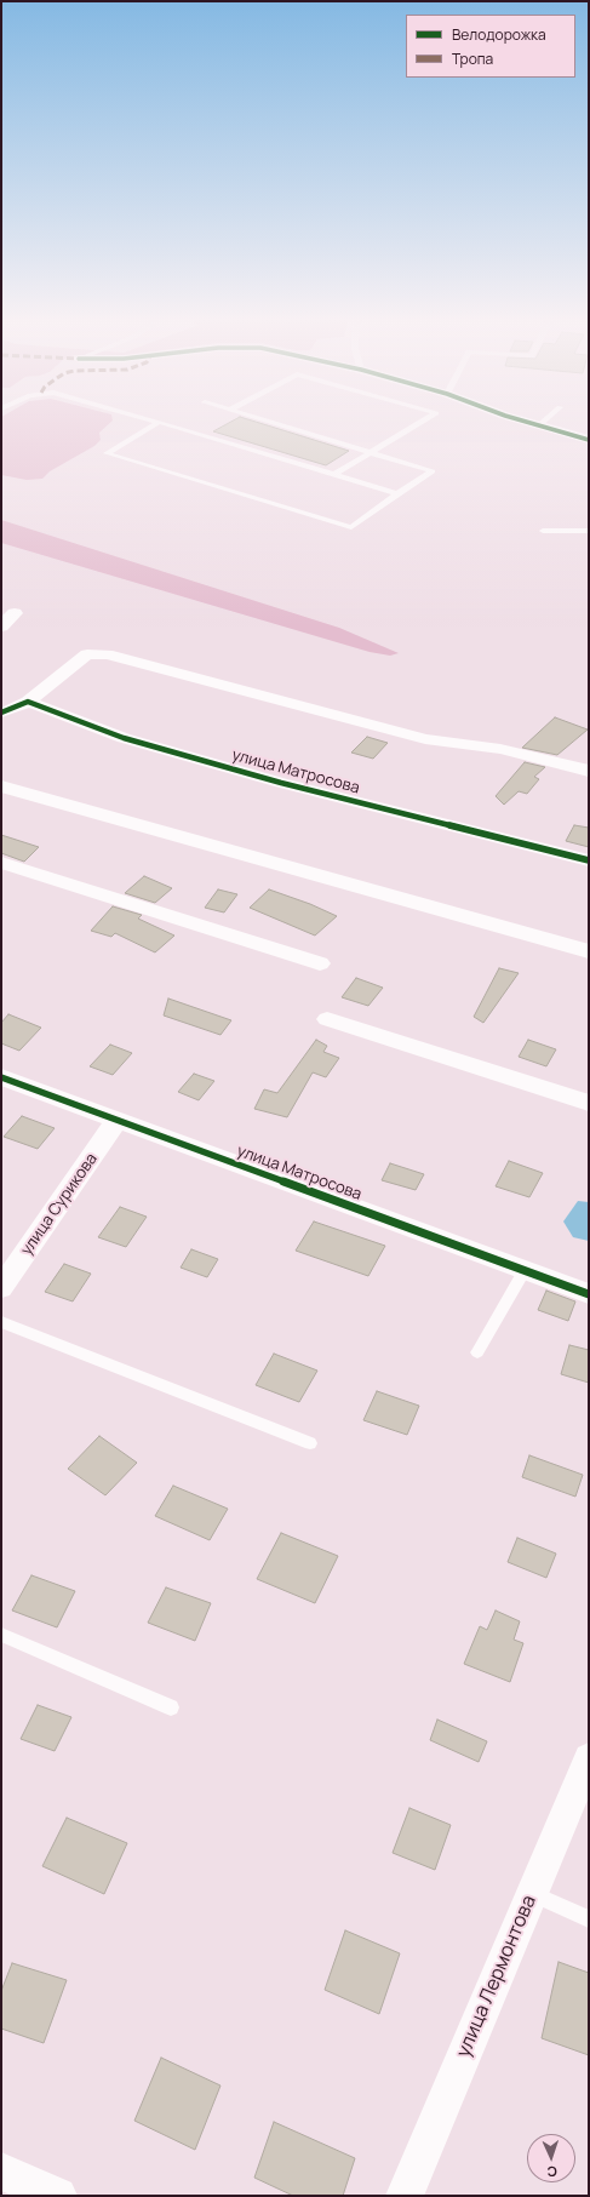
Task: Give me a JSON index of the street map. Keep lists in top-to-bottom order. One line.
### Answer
{"streets":{"street":["улица Матросова","улица Сурикова","улица Лермонтова"]},"crossings":[["улица Матросова","улица Сурикова"]],"legend":["Велодорожка","Тропа"],"north":"bottom"}
